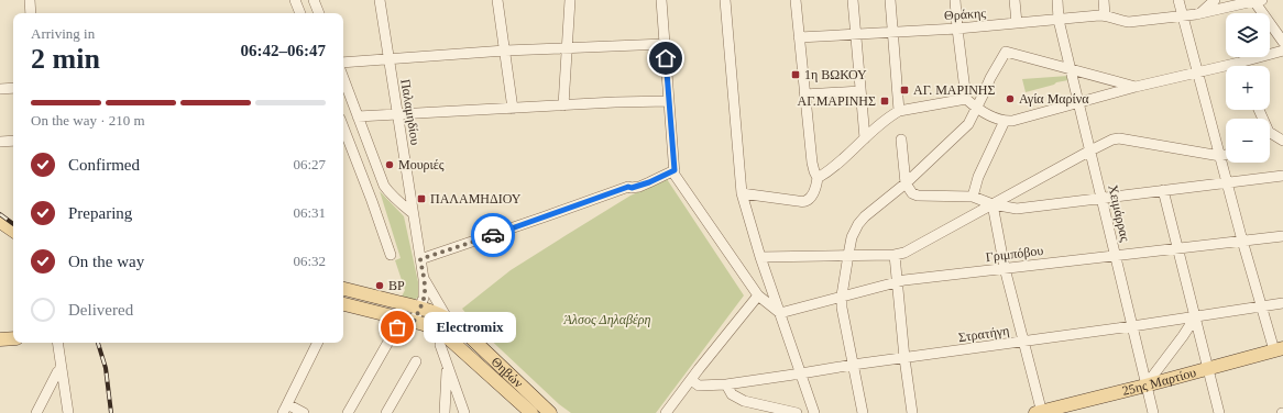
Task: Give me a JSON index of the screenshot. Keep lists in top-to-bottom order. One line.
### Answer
{"streets":{"main road":["Θηβών","25ης Μαρτίου"],"street":["Θράκης","Παλαμηδίου","Χειμάρρας","Γριμπόβου","Στρατήγη"]},"crossings":[["Θράκης","Χειμάρρας"],["Παλαμηδίου","Θηβών"],["Χειμάρρας","Γριμπόβου"],["Χειμάρρας","Στρατήγη"],["Χειμάρρας","25ης Μαρτίου"]],"parks":["Άλσος Δηλαβέρη"],"places":{"transit":["1η ΒΩΚΟΥ","ΑΓ. ΜΑΡΙΝΗΣ","ΑΓ.ΜΑΡΙΝΗΣ","ΠΑΛΑΜΗΔΙΟΥ"],"other":["Αγία Μαρίνα","Μουριές","BP","Electromix"]},"page":{"map_buttons":["+","−"],"heading":["2 min","Arriving in","06:42–06:47"],"bar":"On the way · 210 m","list":[["Confirmed","06:27"],["Preparing","06:31"],["On the way","06:32"],"Delivered"],"bubble":"Electromix"}}
